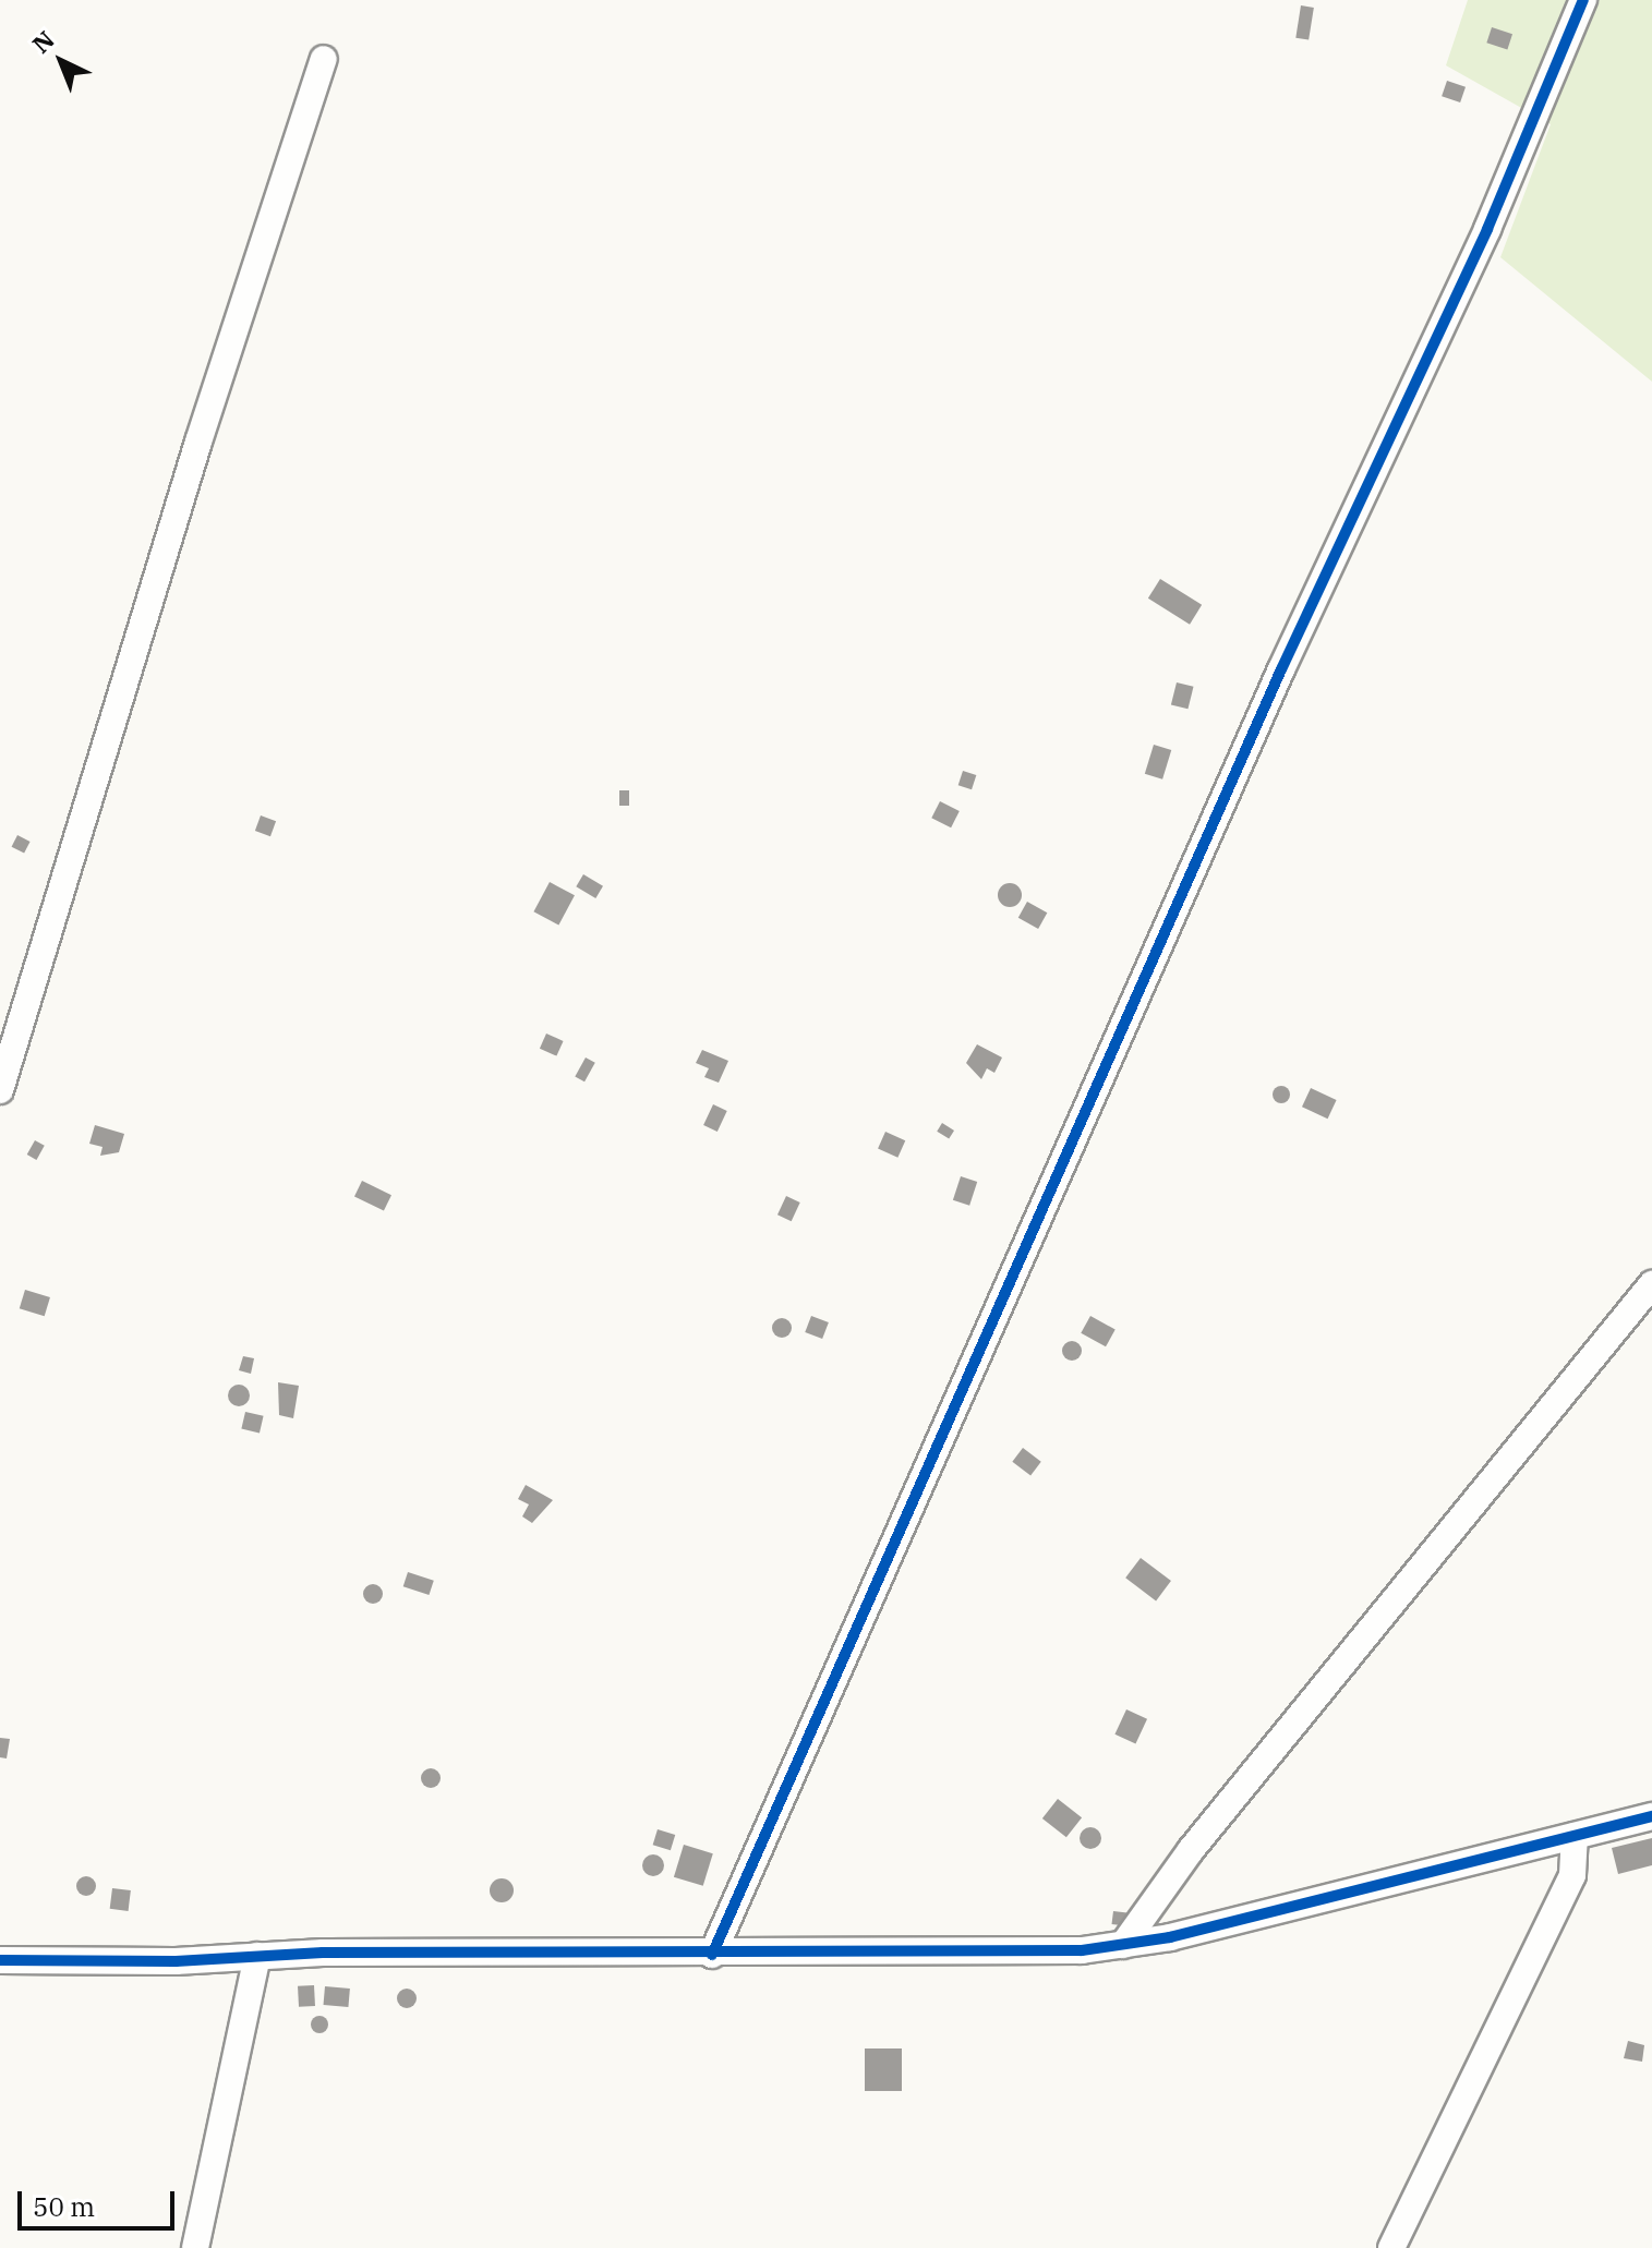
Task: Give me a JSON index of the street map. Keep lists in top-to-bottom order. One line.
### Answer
{"scale_bar":"50 m","north":"top left"}
